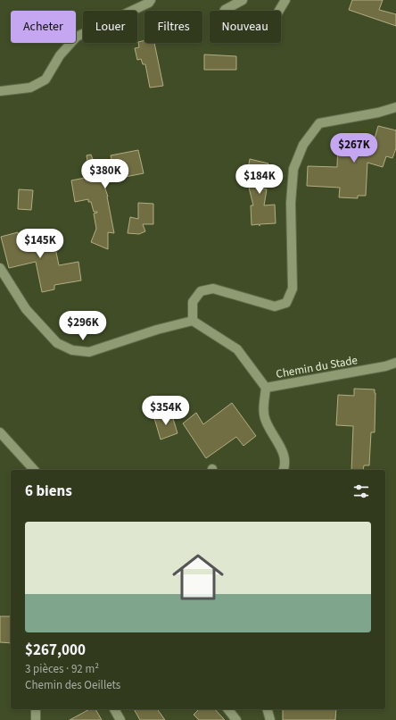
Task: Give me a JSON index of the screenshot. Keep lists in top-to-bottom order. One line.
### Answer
{"streets":{"street":["Chemin du Stade"]},"page":{"chip":["Acheter","Louer","Filtres","Nouveau"],"price":["$267K","$380K","$184K","$145K","$296K","$354K"],"heading":"6 biens","list":[{"name":"$267,000","note":"3 pièces · 92 m² · Chemin des Oeillets"}]}}
